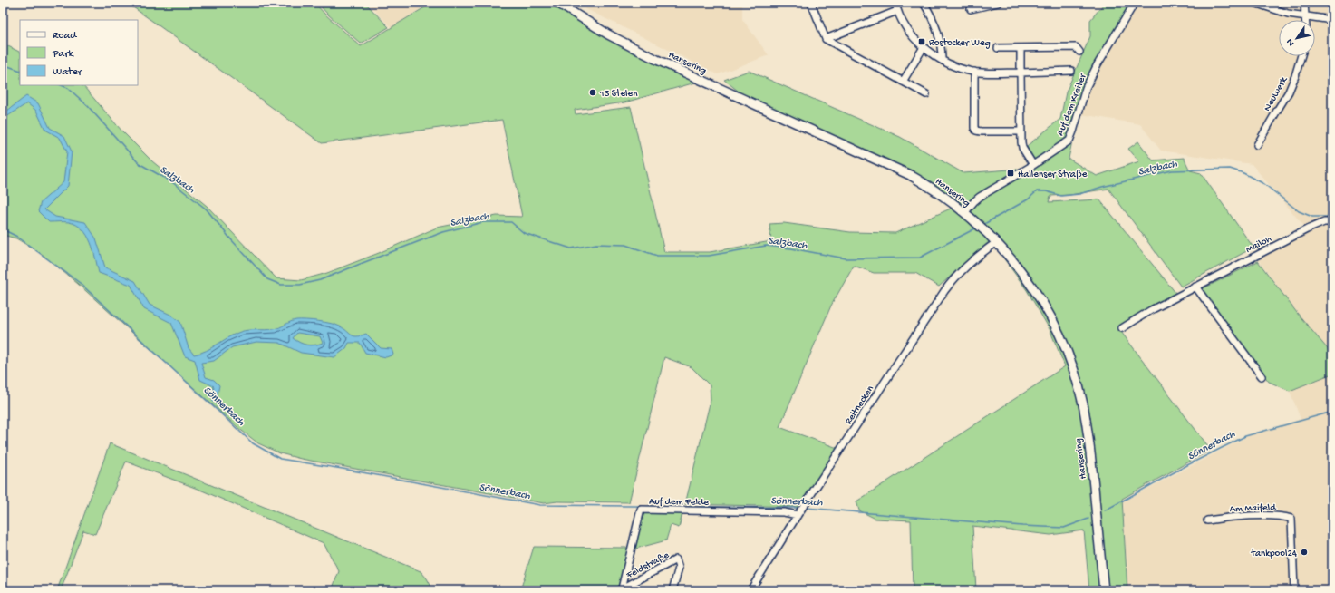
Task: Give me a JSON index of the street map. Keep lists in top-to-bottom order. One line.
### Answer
{"streets":{"street":["Hansering","Neuwerk","Auf dem Kreiter","Mailoh","Reitnecken","Auf dem Felde","Am Maifeld","Feldstraße"]},"crossings":[["Hansering","Auf dem Kreiter"],["Hansering","Reitnecken"],["Reitnecken","Auf dem Felde"],["Auf dem Felde","Feldstraße"]],"water":["Salzbach","Sönnerbach"],"places":{"transit":["Rostocker Weg","Hallenser Straße"],"other":["15 Stelen","tankpool24"]},"legend":["Road","Park","Water"],"north":"bottom left"}
